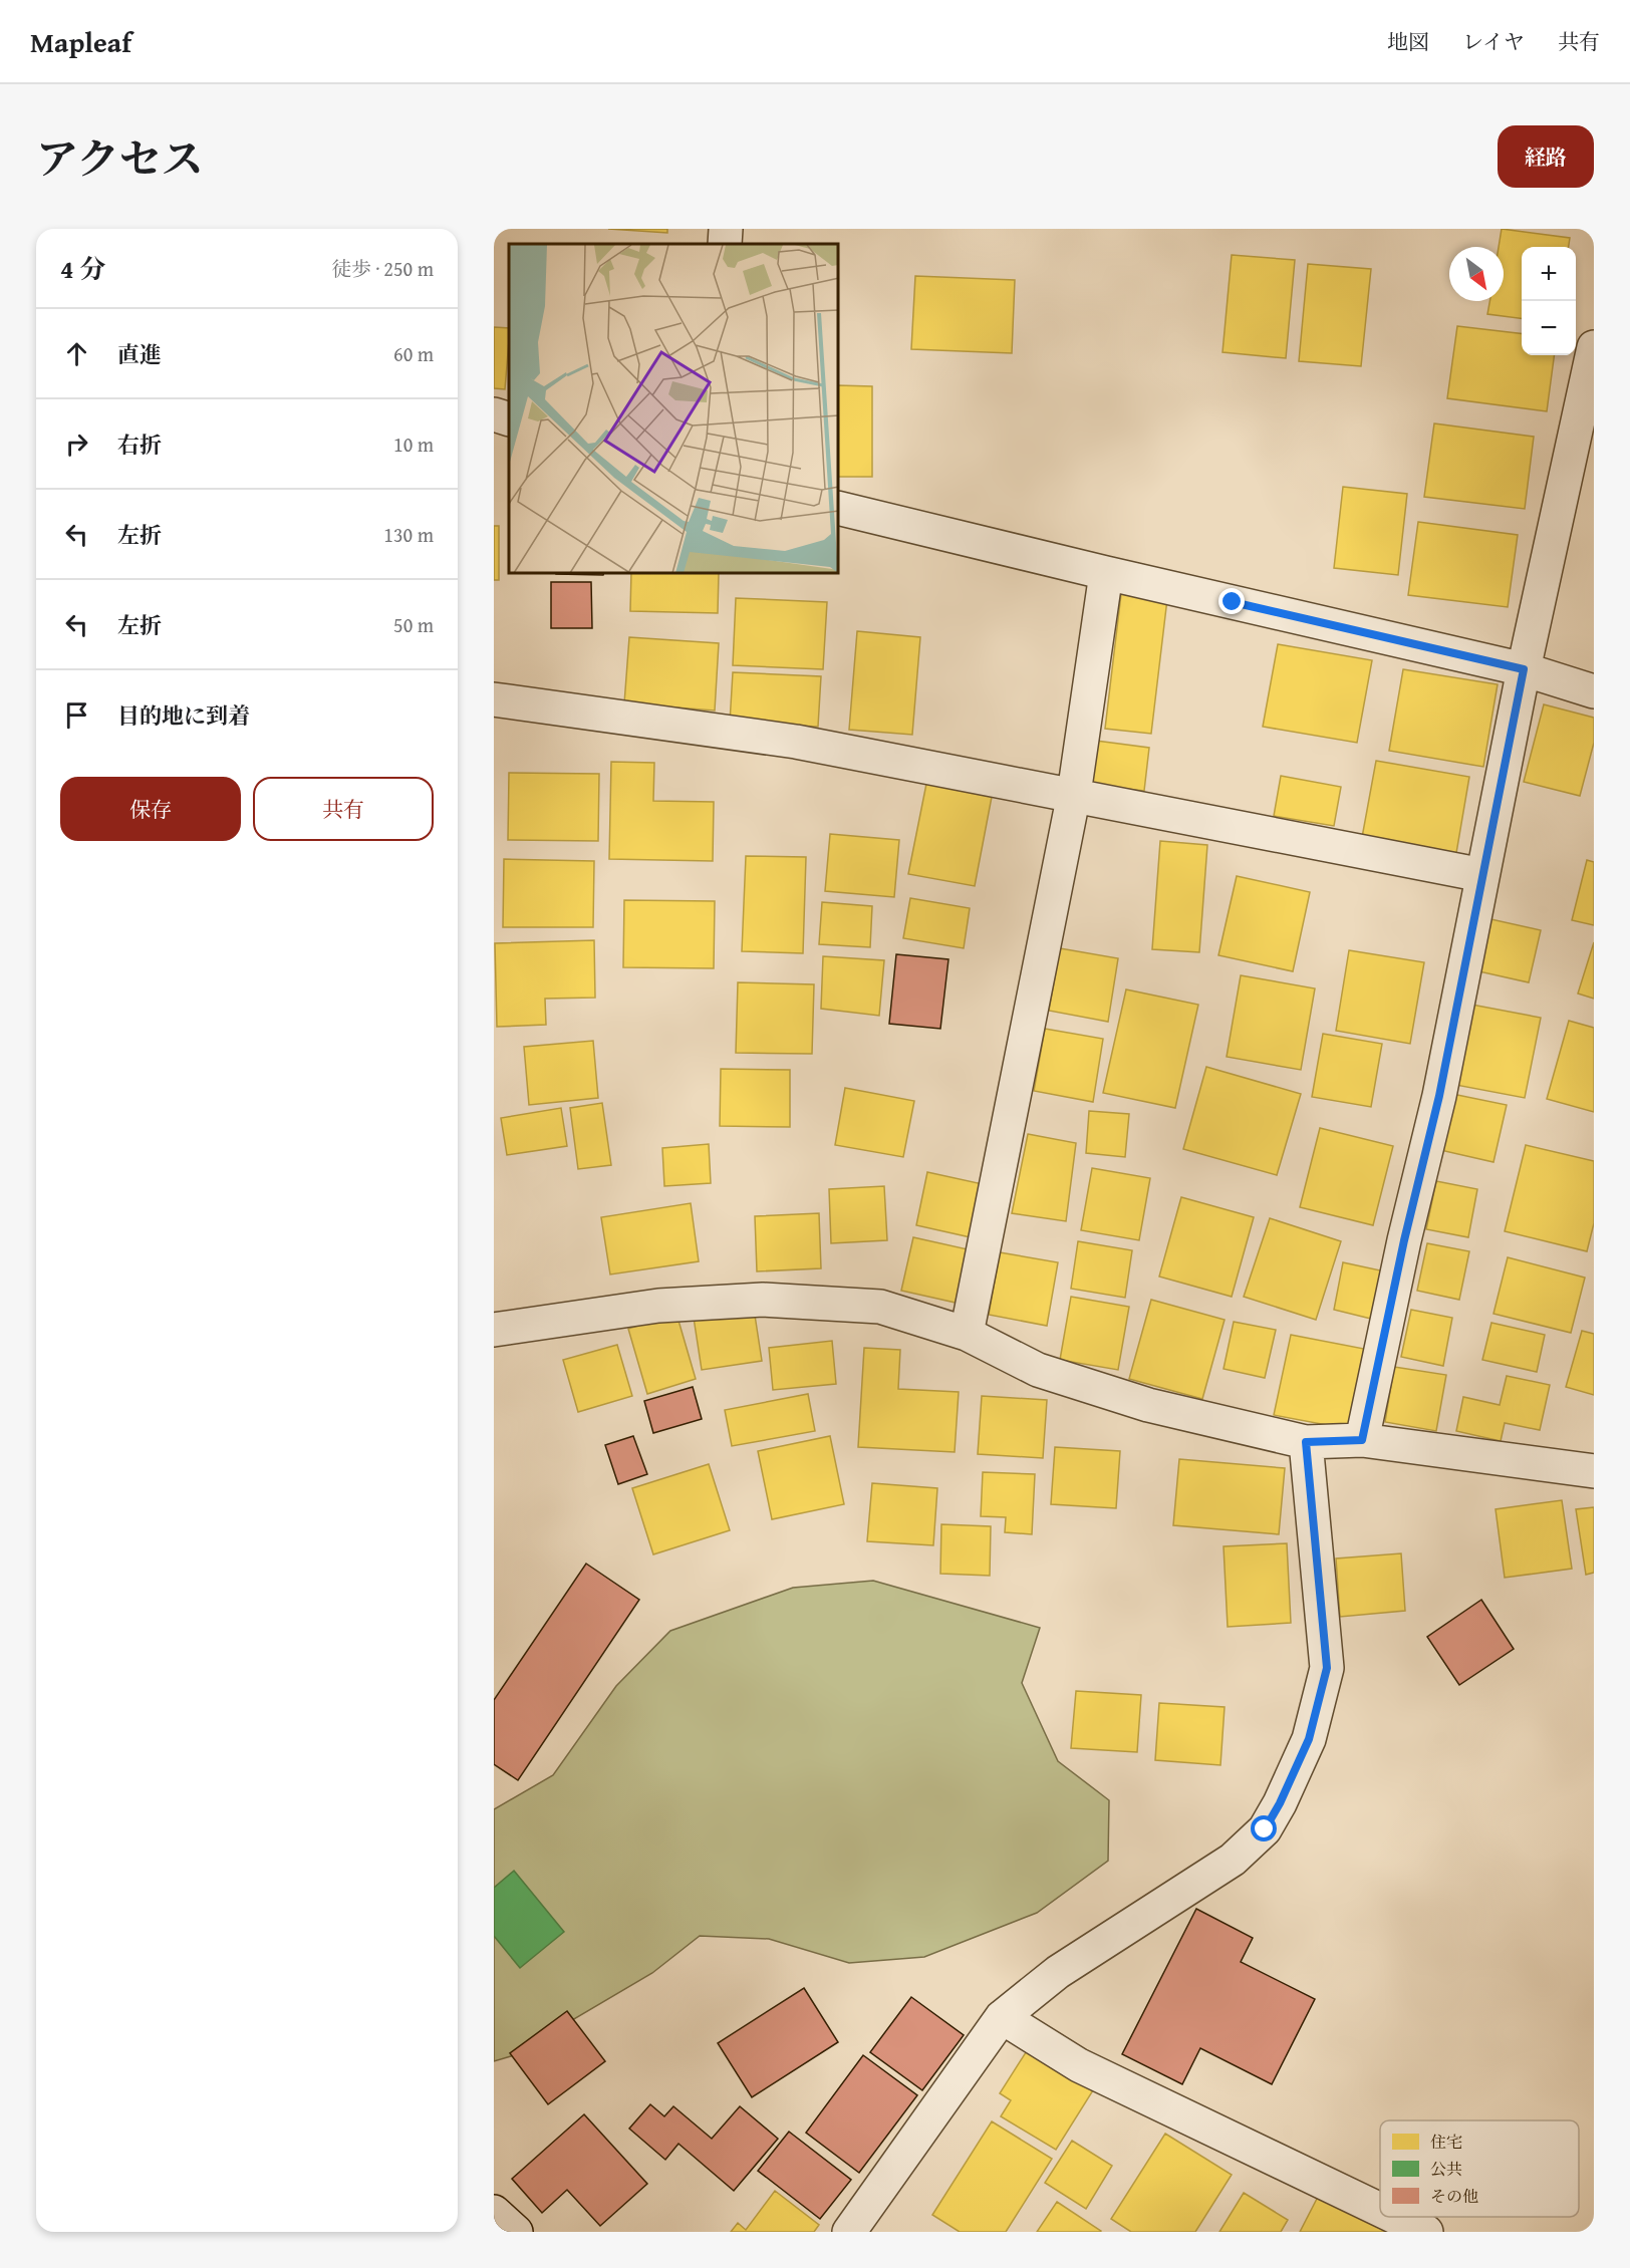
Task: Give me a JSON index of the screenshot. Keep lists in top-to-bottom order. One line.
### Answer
{"legend":["住宅","公共","その他"],"north":"bottom right","page":{"header":"Mapleaf","nav":["地図","レイヤ","共有"],"title":"アクセス","buttons":["経路",["保存","共有"]],"heading":["4 分","徒歩 · 250 m"],"map_buttons":["+","−"],"list":[["直進","60 m"],["右折","10 m"],["左折","130 m"],["左折","50 m"],"目的地に到着"]}}
